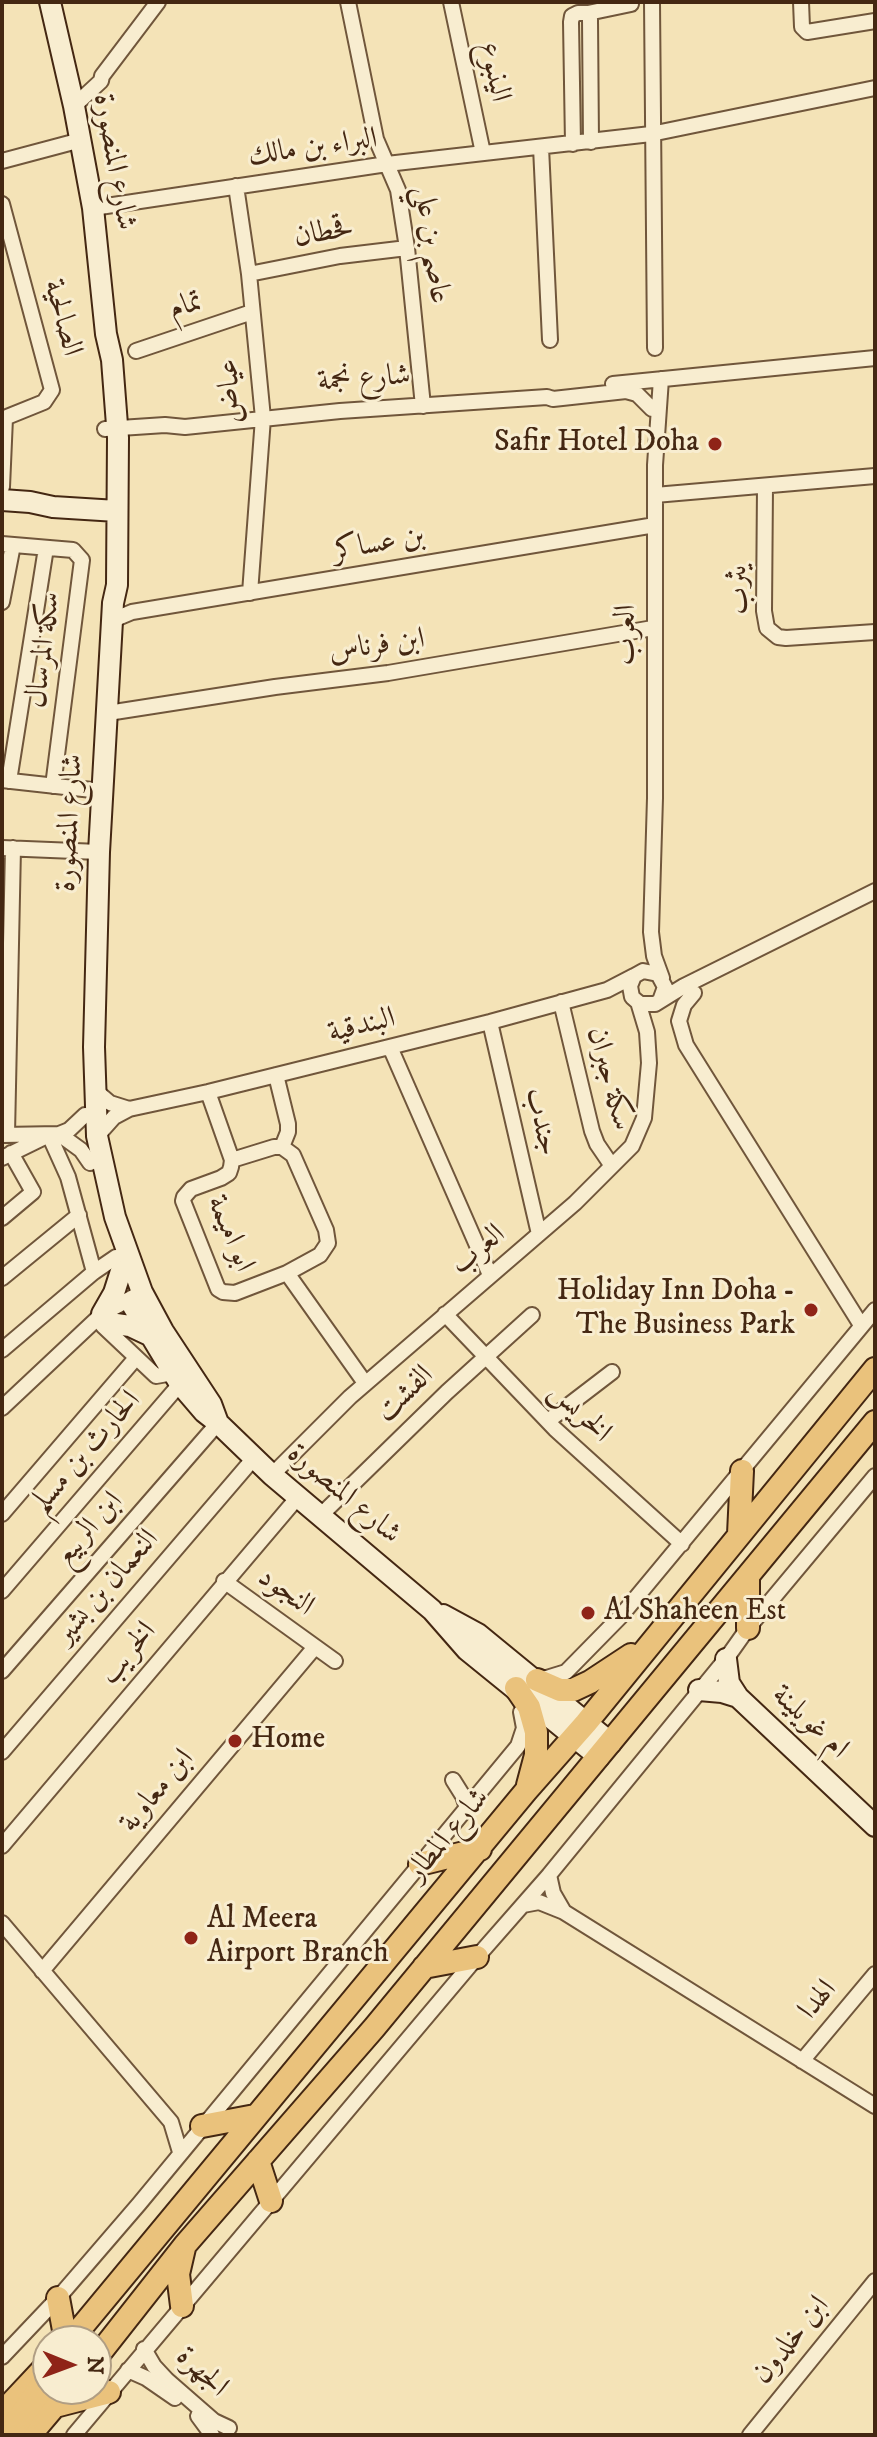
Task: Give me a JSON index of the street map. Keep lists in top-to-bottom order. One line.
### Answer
{"streets":{"main road":["شارع المنصورة","ام غويلينة","شارع المطار"],"street":["الينبوع","البراء بن مالك","قحطان","عاصم بن علي","تمام","الصالحية","شارع نجمة","عياض","بن عساكر","يثرب","العرب","ابن فرناس","سكة المرسال","البندقية","سكة جبران","جندب","ابو اميمة","الفشت","الخريس","الحارث بن مسلم","ابن الربيع","النعمان بن بشير","النجود","الخريب","ابن معاوية","الهدا","ابن خلدون","الجهرة"]},"crossings":[["الينبوع","البراء بن مالك"],["البراء بن مالك","شارع المنصورة"],["البراء بن مالك","عاصم بن علي"],["البراء بن مالك","عياض"],["شارع المنصورة","شارع نجمة"],["شارع المنصورة","بن عساكر"],["شارع المنصورة","العرب"],["شارع المنصورة","ابن فرناس"],["شارع المنصورة","البندقية"],["شارع المنصورة","الفشت"],["شارع المنصورة","الحارث بن مسلم"],["شارع المنصورة","ابن الربيع"],["شارع المنصورة","النعمان بن بشير"],["شارع المنصورة","الخريب"],["شارع المنصورة","شارع المطار"],["قحطان","عاصم بن علي"],["قحطان","عياض"],["عاصم بن علي","شارع نجمة"],["تمام","عياض"],["شارع نجمة","عياض"],["شارع نجمة","العرب"],["عياض","بن عساكر"],["بن عساكر","العرب"],["العرب","ابن فرناس"],["العرب","البندقية"],["العرب","سكة جبران"],["العرب","جندب"],["العرب","ابو اميمة"],["العرب","الخريس"],["البندقية","سكة جبران"],["البندقية","جندب"],["البندقية","ابو اميمة"],["الفشت","الخريس"],["النجود","الخريب"],["النجود","ابن معاوية"]],"places":["Safir Hotel Doha","Holiday Inn Doha - The Business Park","Al Shaheen Est","Home","Al Meera Airport Branch"],"north":"right"}
